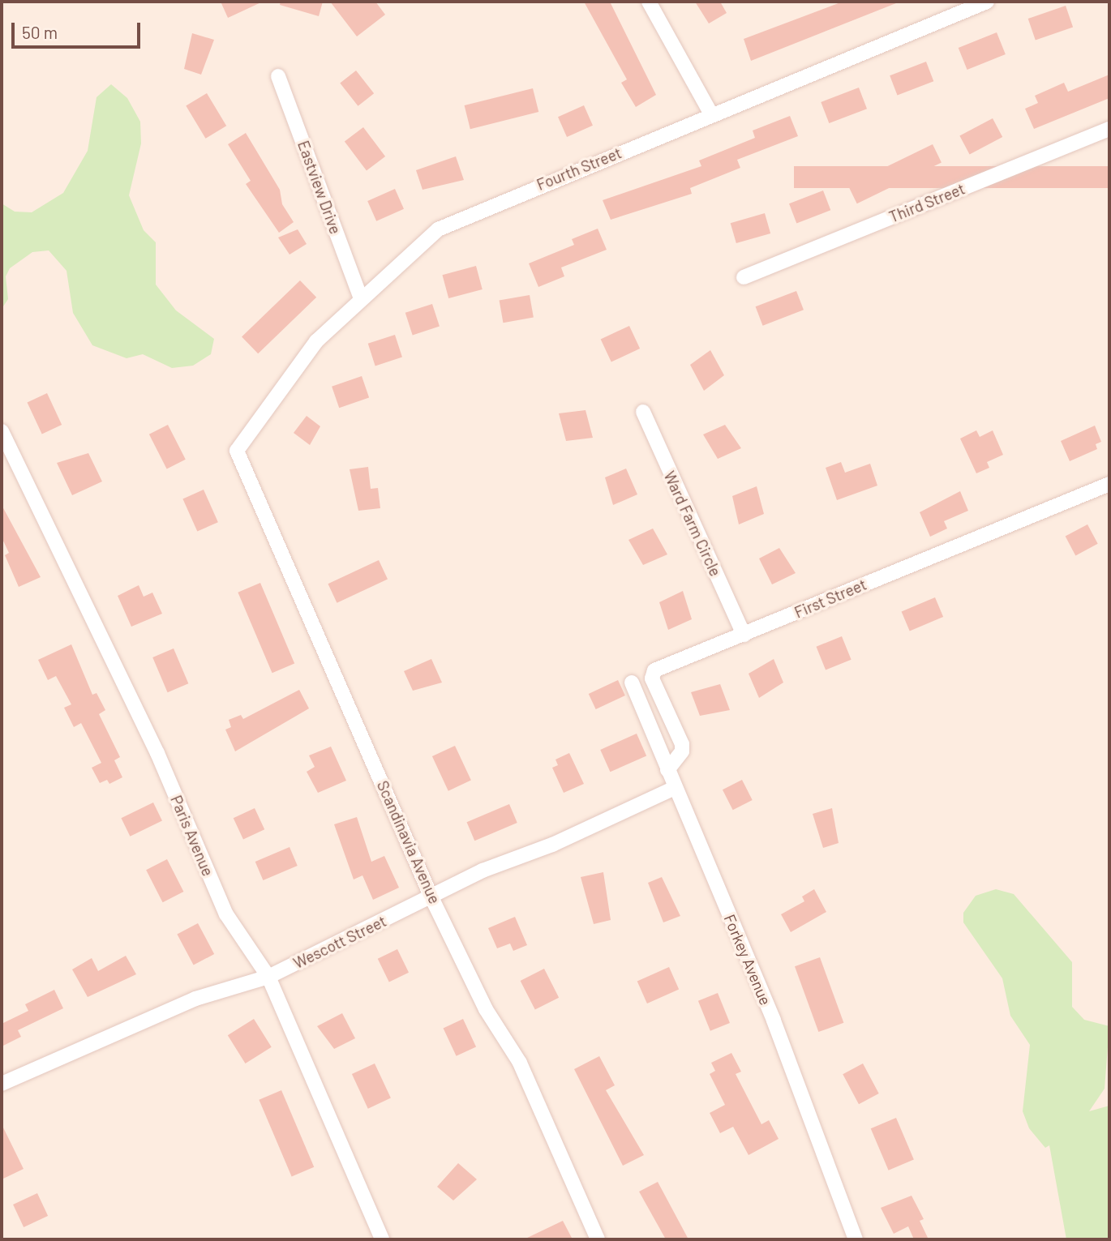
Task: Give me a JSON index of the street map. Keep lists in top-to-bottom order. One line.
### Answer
{"streets":{"street":["Fourth Street","Eastview Drive","Third Street","Ward Farm Circle","First Street","Paris Avenue","Scandinavia Avenue","Wescott Street","Forkey Avenue"]},"crossings":[["Fourth Street","Eastview Drive"],["Fourth Street","Scandinavia Avenue"],["Ward Farm Circle","First Street"],["First Street","Forkey Avenue"],["Paris Avenue","Wescott Street"],["Scandinavia Avenue","Wescott Street"],["Wescott Street","Forkey Avenue"]],"scale_bar":"50 m"}
